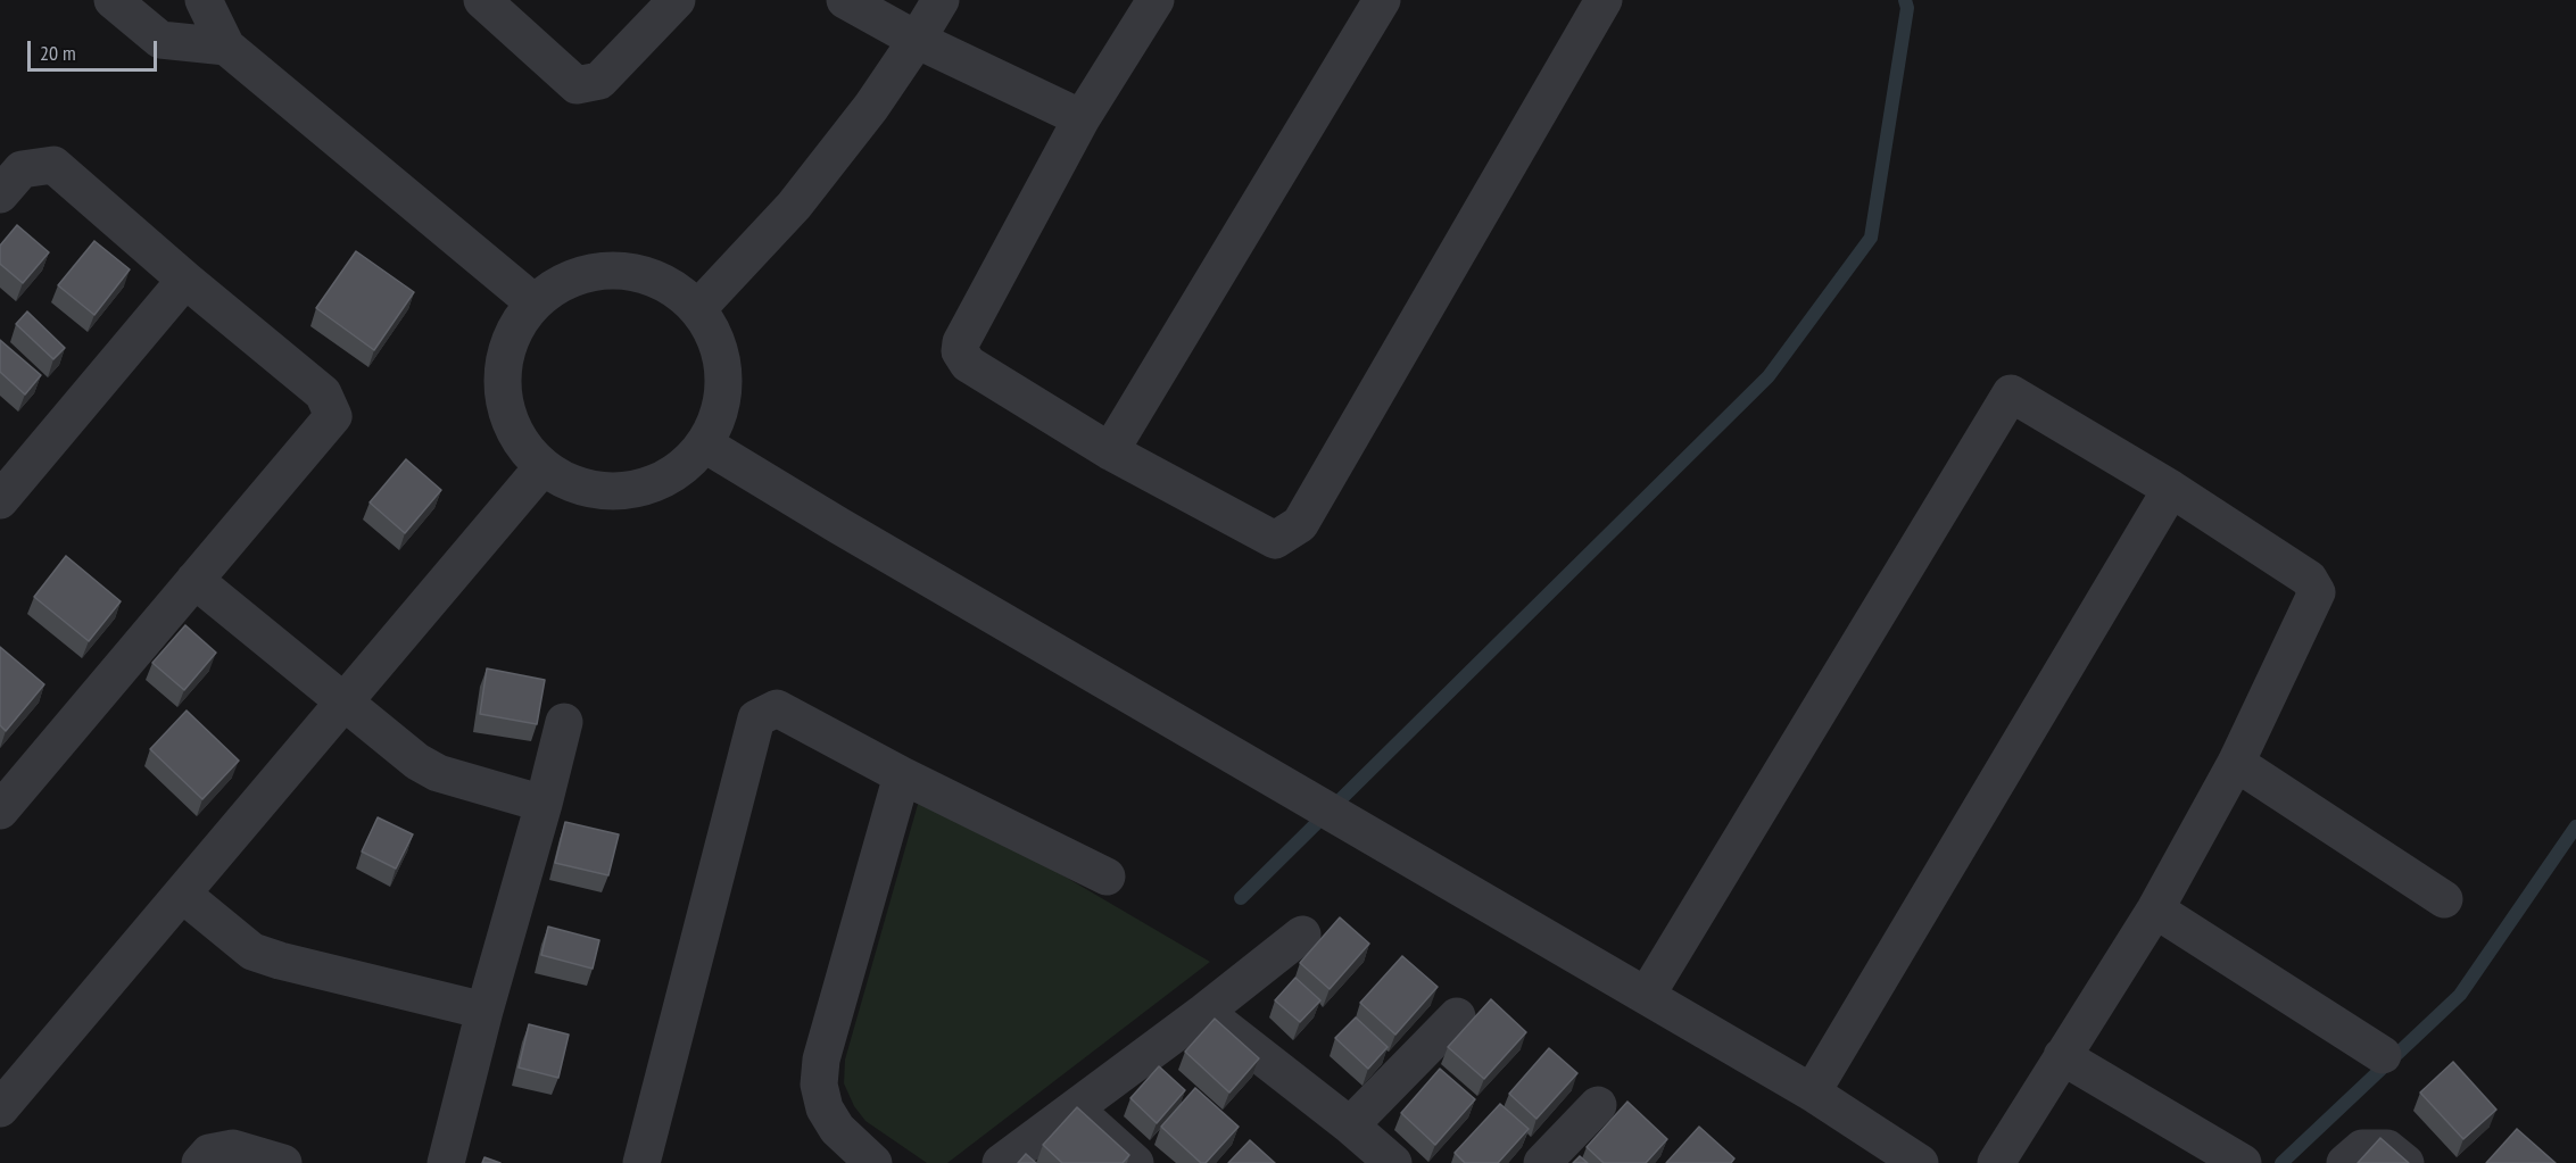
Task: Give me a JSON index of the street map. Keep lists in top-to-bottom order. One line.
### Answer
{"scale_bar":"20 m"}
